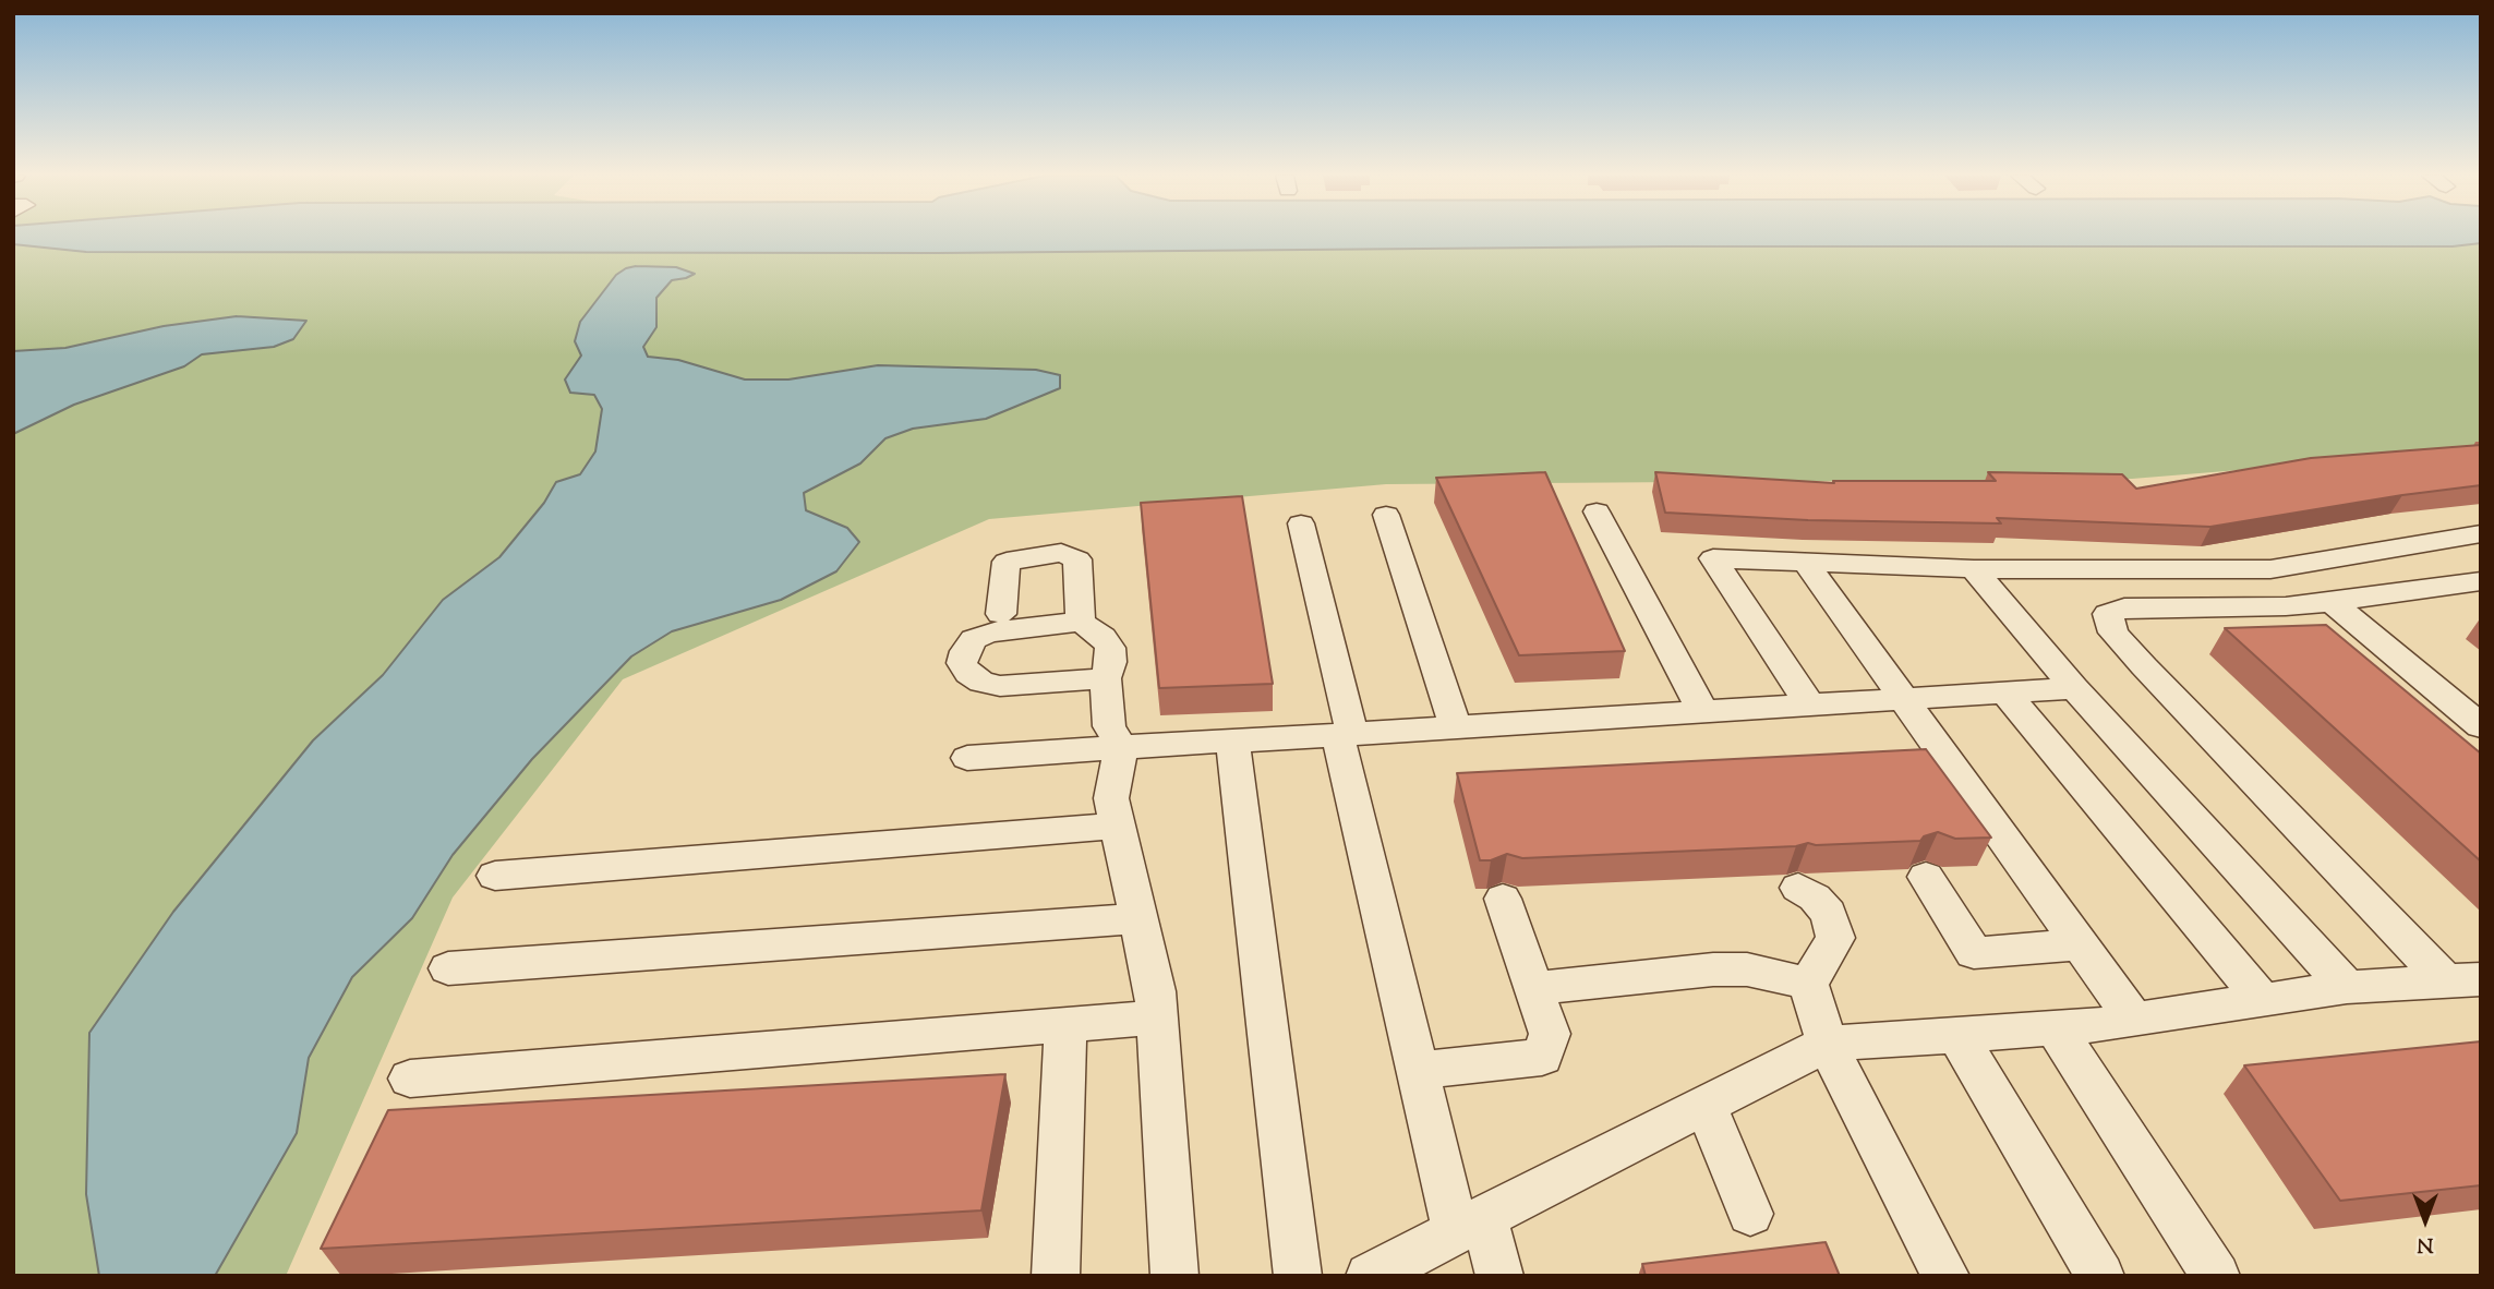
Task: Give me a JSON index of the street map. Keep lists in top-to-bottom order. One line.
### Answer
{"north":"bottom"}
